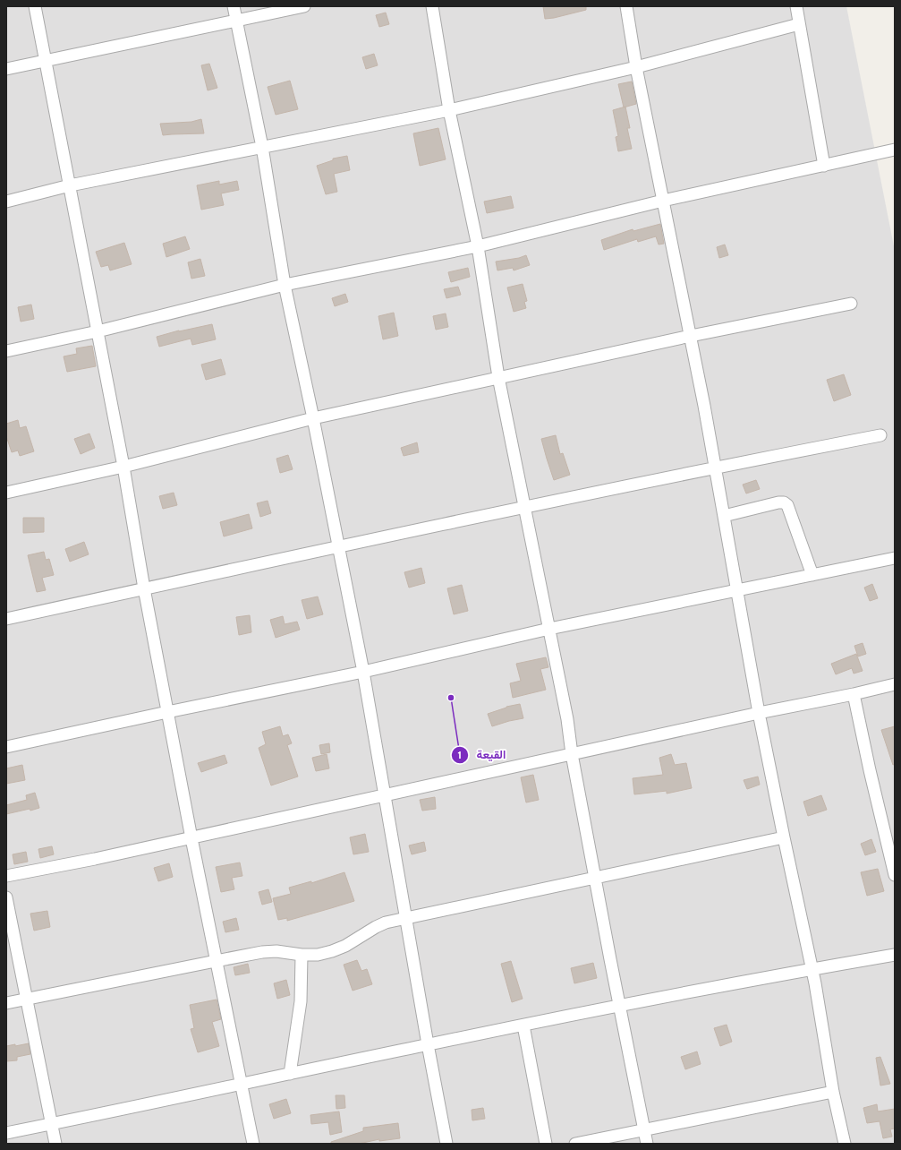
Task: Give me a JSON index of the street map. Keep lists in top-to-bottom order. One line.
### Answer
{"places":["القيعة"]}
